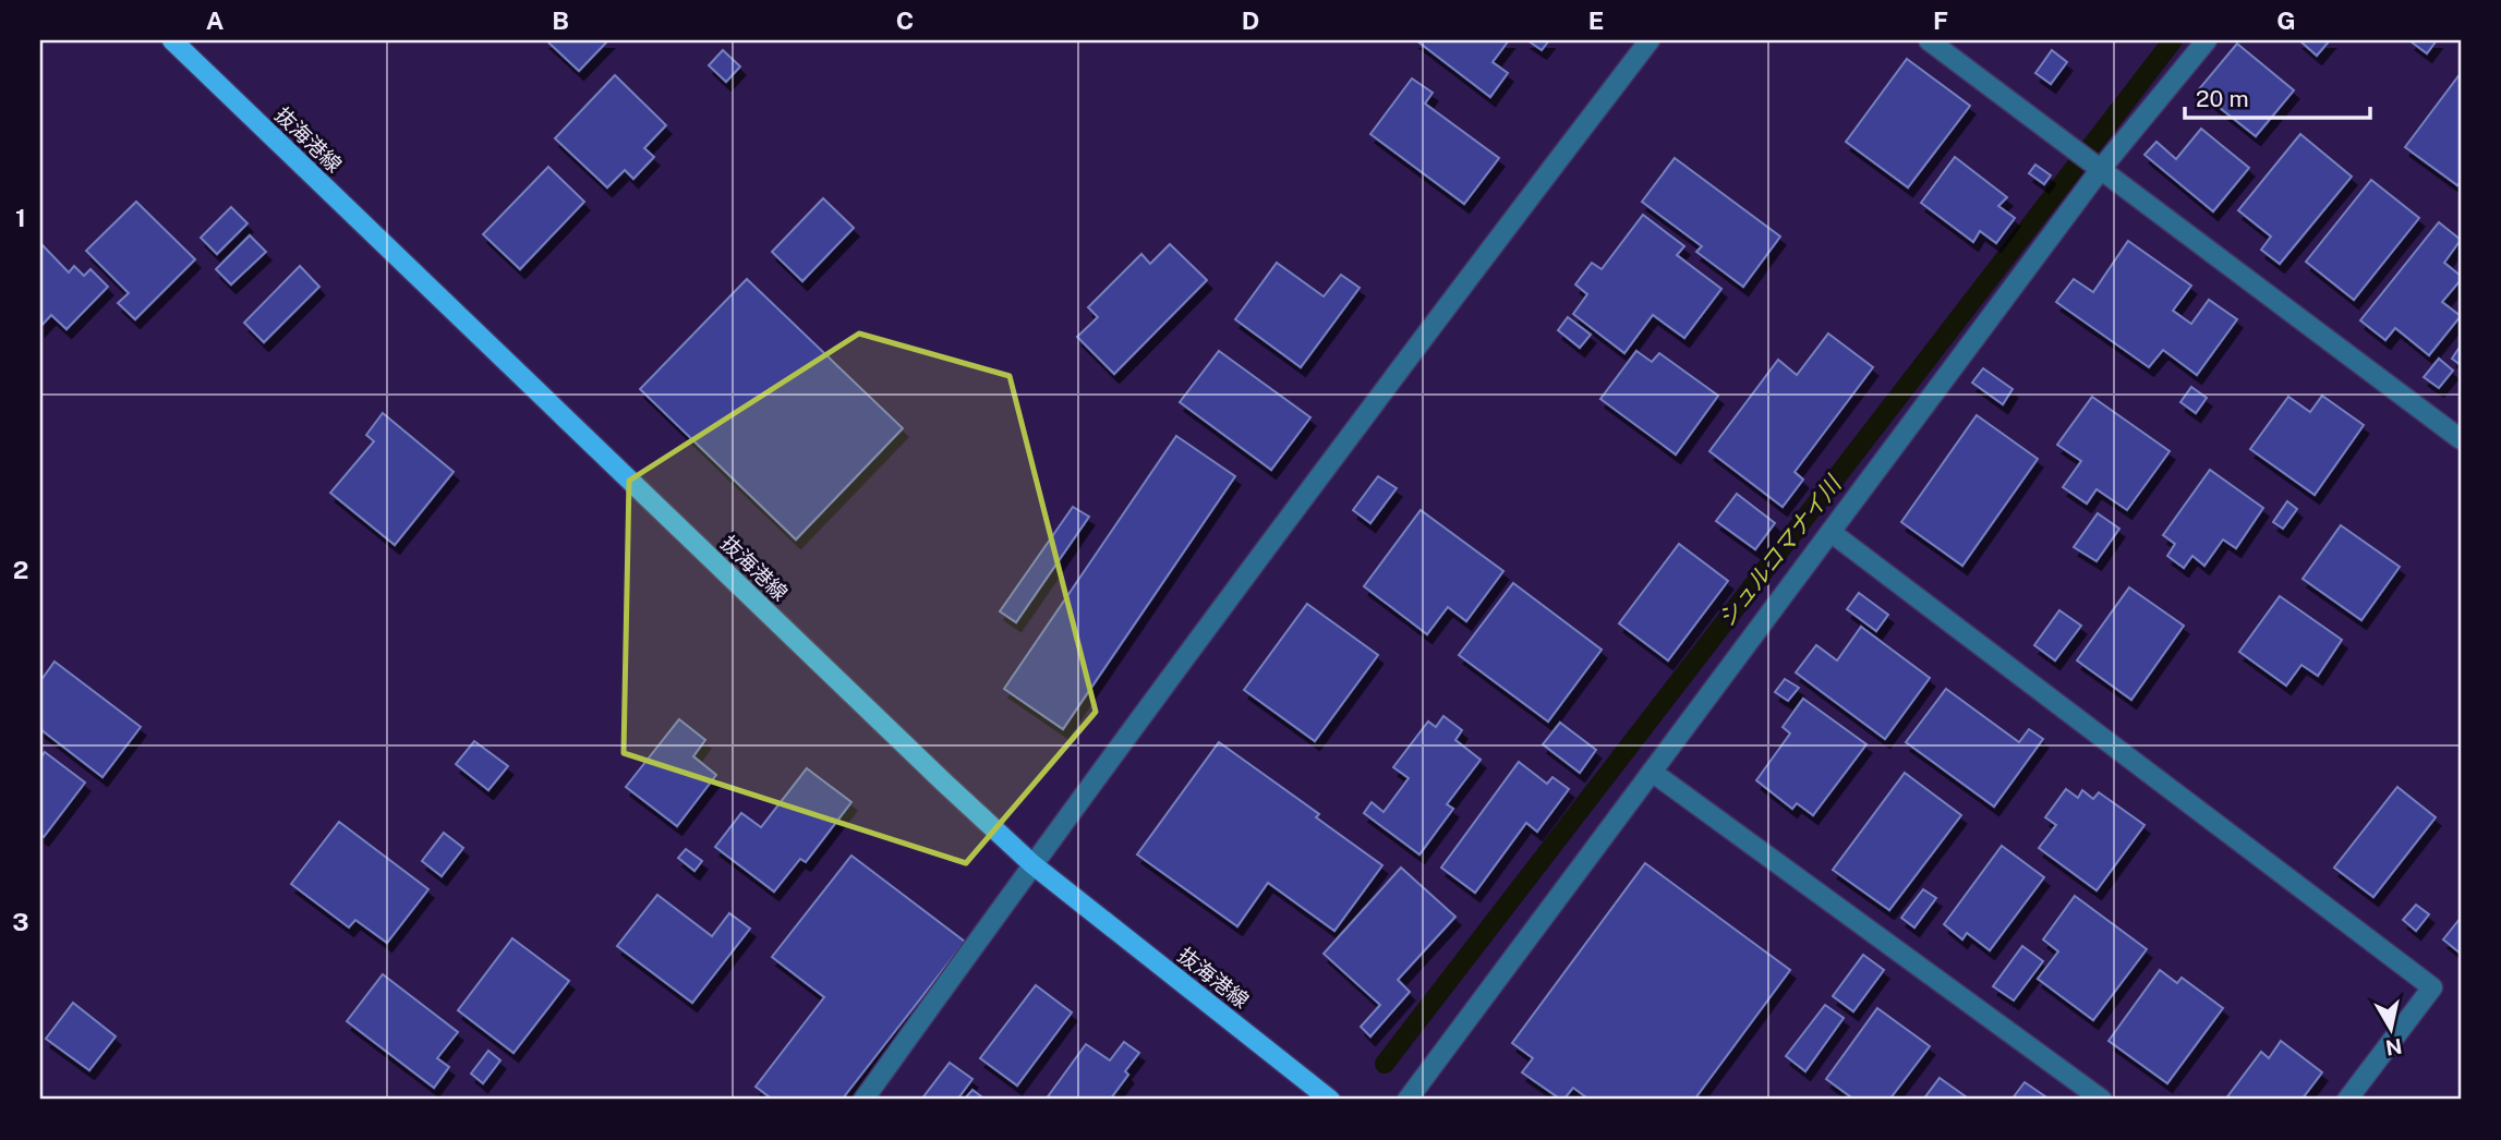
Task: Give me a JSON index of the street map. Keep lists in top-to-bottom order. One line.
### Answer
{"streets":{"main road":["抜海港線"]},"water":["シュルコマナイ川"],"scale_bar":"20 m","north":"bottom","grid":{"columns":["A","B","C","D","E","F","G"],"rows":["1","2","3"]}}
